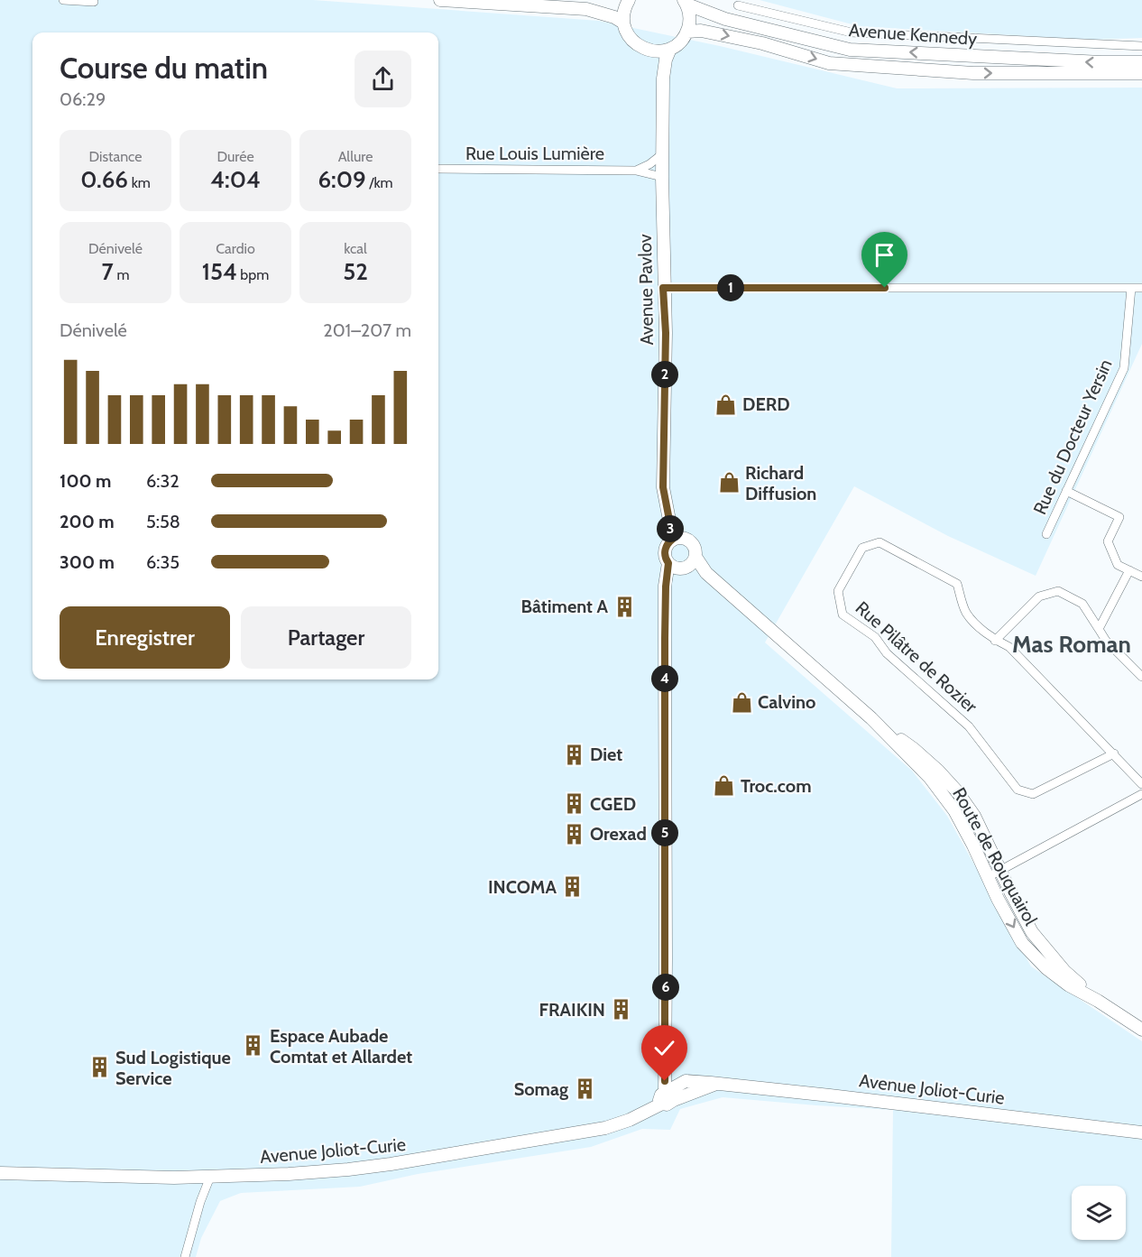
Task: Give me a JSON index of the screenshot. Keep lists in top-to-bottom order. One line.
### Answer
{"streets":{"street":["Avenue Kennedy","Rue Louis Lumière","Avenue Pavlov","Rue du Docteur Yersin","Rue Pilâtre de Rozier","Route de Rouquairol","Avenue Joliot-Curie"]},"crossings":[["Rue Louis Lumière","Avenue Pavlov"],["Avenue Pavlov","Route de Rouquairol"]],"districts":["Mas Roman"],"places":{"shop":["DERD","Richard Diffusion","Calvino","Troc.com"],"building":["Bâtiment A","Diet","CGED","Orexad","INCOMA","FRAIKIN","Espace Aubade Comtat et Allardet","Sud Logistique Service","Somag"]},"page":{"heading":["Course du matin","06:29"],"stats":[["Distance","0.66 km"],["Durée","4:04"],["Allure","6:09 /km"],["Dénivelé","7 m"],["Cardio","154 bpm"],["kcal","52"]],"pins":["1","2","3","4","5","6"],"chart":["Dénivelé","201–207 m"],"list":[{"name":"100 m","note":"6:32"},{"name":"200 m","note":"5:58"},{"name":"300 m","note":"6:35"}],"buttons":["Enregistrer","Partager"]}}
